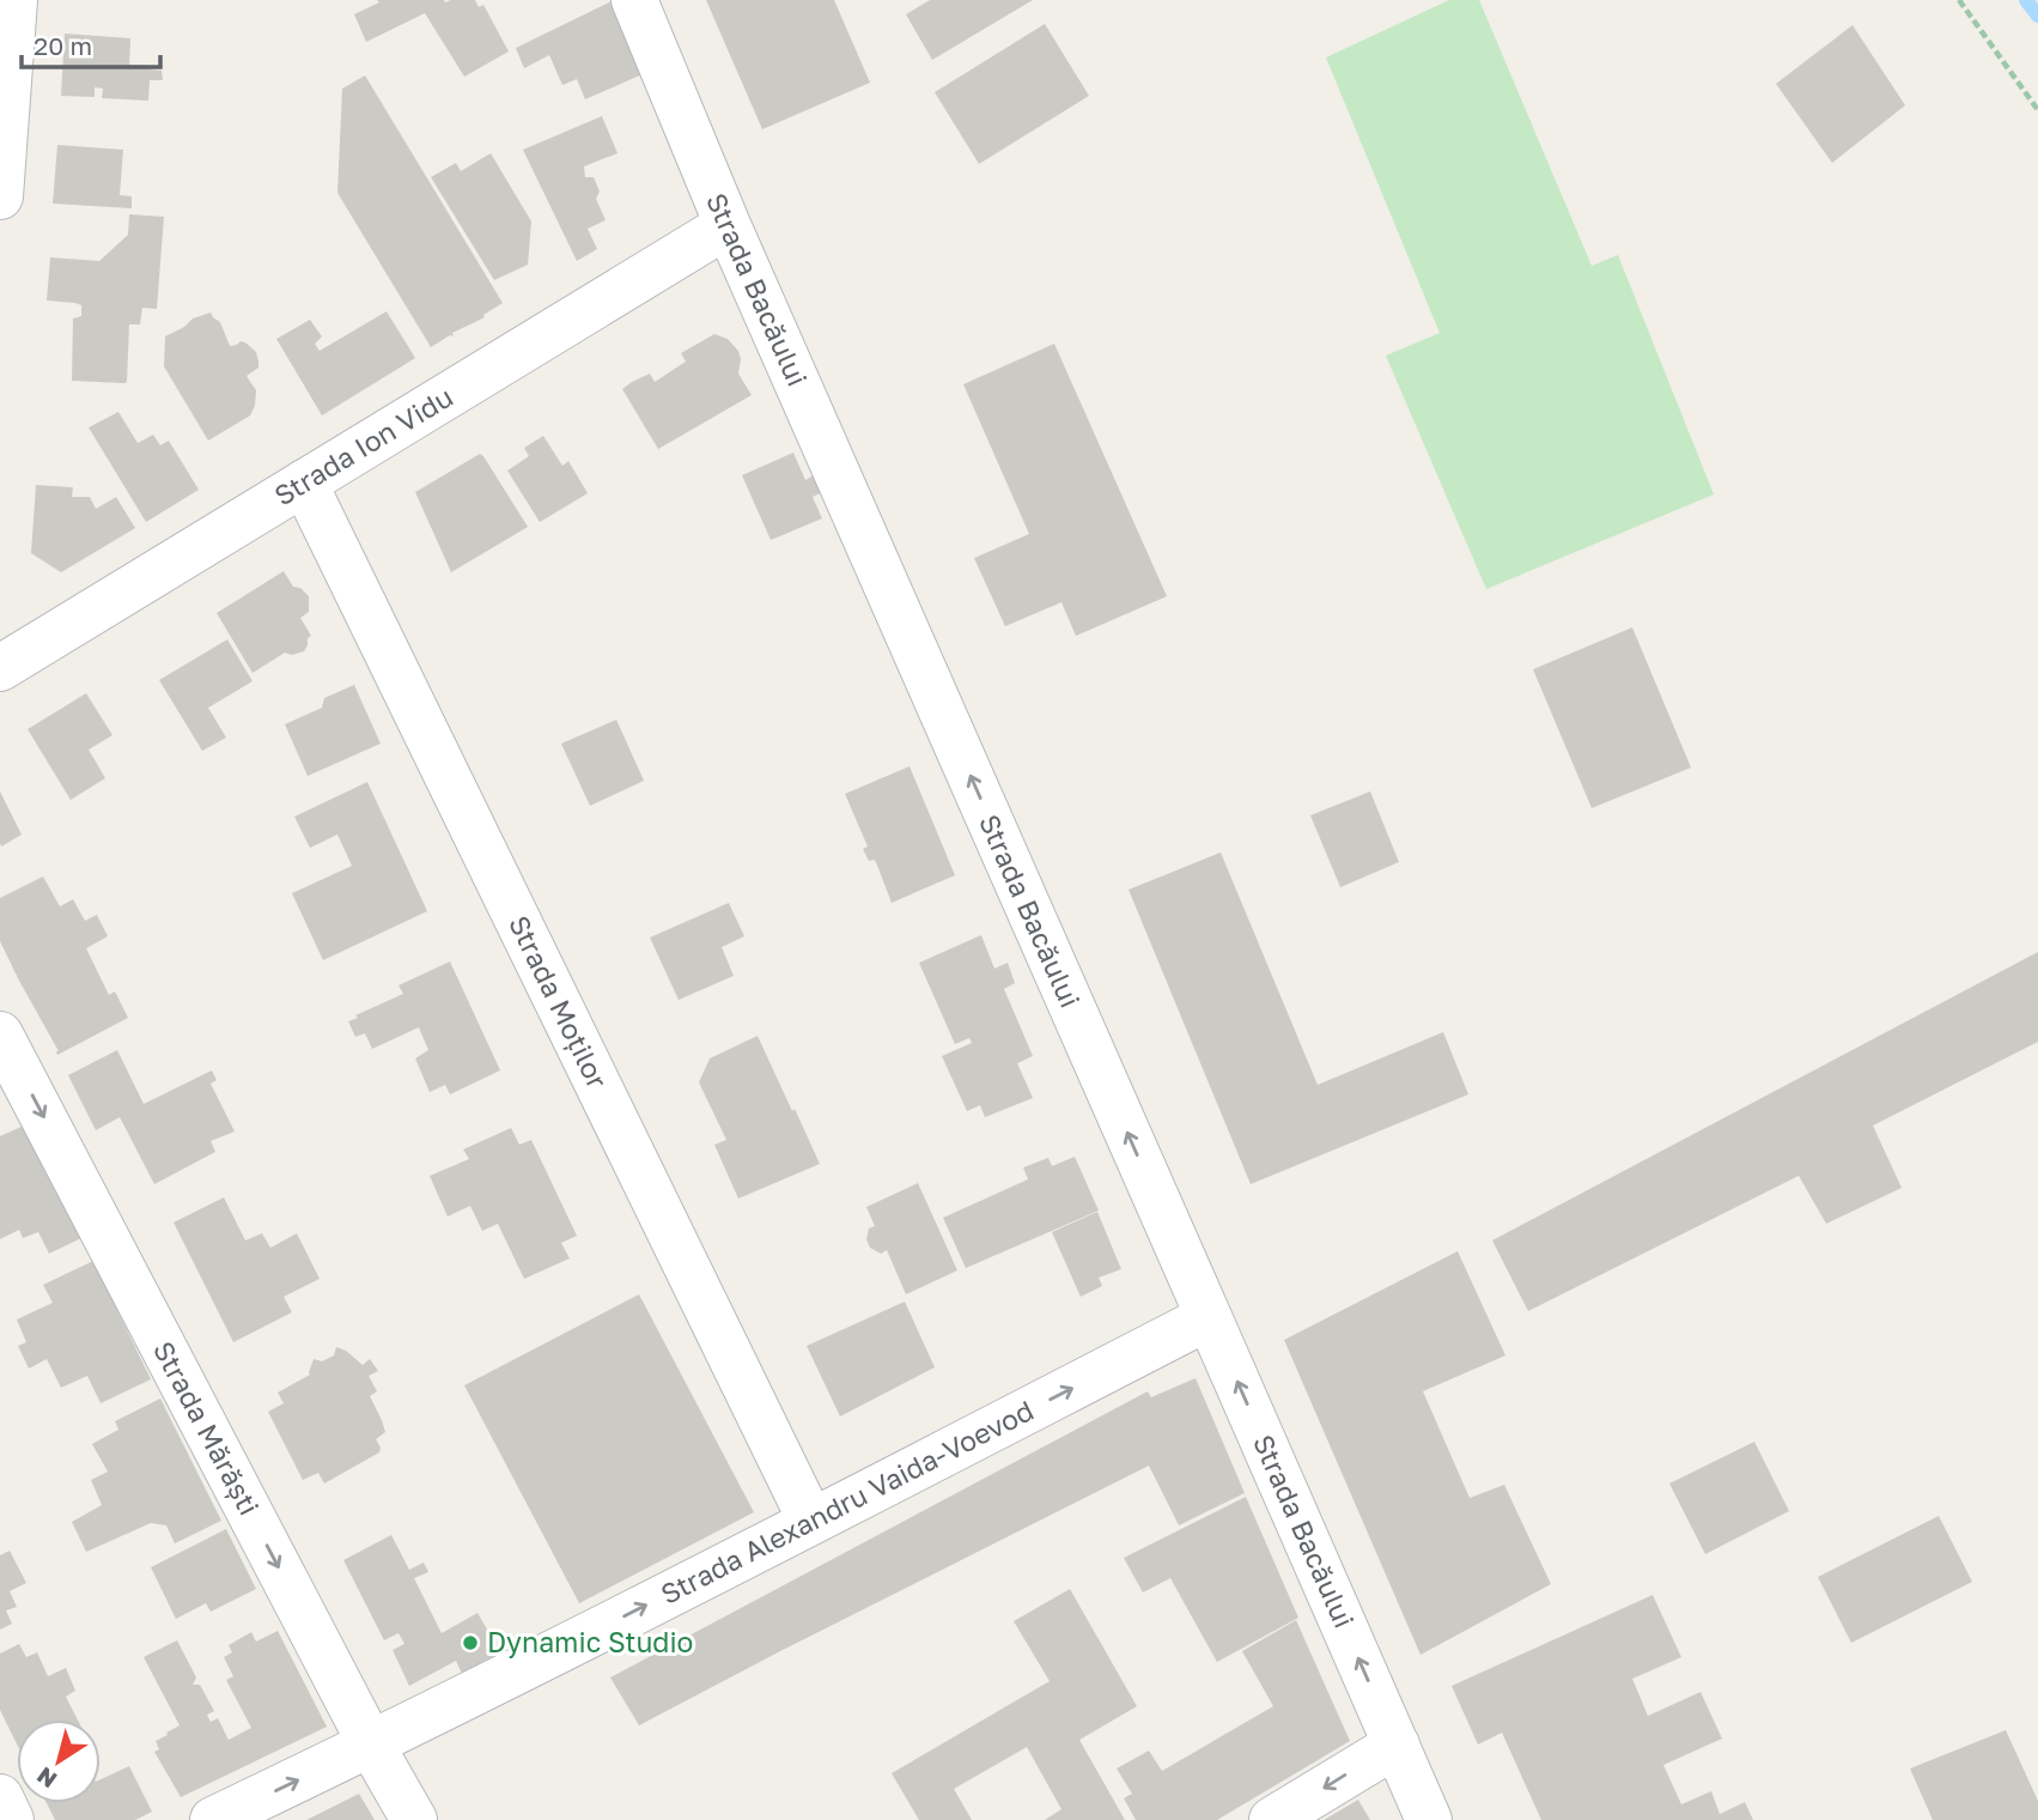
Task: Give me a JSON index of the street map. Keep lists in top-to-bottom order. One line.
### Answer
{"streets":{"street":["Strada Bacăului","Strada Ion Vidu","Strada Moților","Strada Mărăști","Strada Alexandru Vaida-Voevod"]},"crossings":[["Strada Bacăului","Strada Ion Vidu"],["Strada Bacăului","Strada Alexandru Vaida-Voevod"],["Strada Ion Vidu","Strada Moților"],["Strada Moților","Strada Alexandru Vaida-Voevod"],["Strada Mărăști","Strada Alexandru Vaida-Voevod"]],"one_way":["Strada Bacăului","Strada Mărăști","Strada Alexandru Vaida-Voevod"],"places":["Dynamic Studio"],"scale_bar":"20 m","north":"bottom left"}
